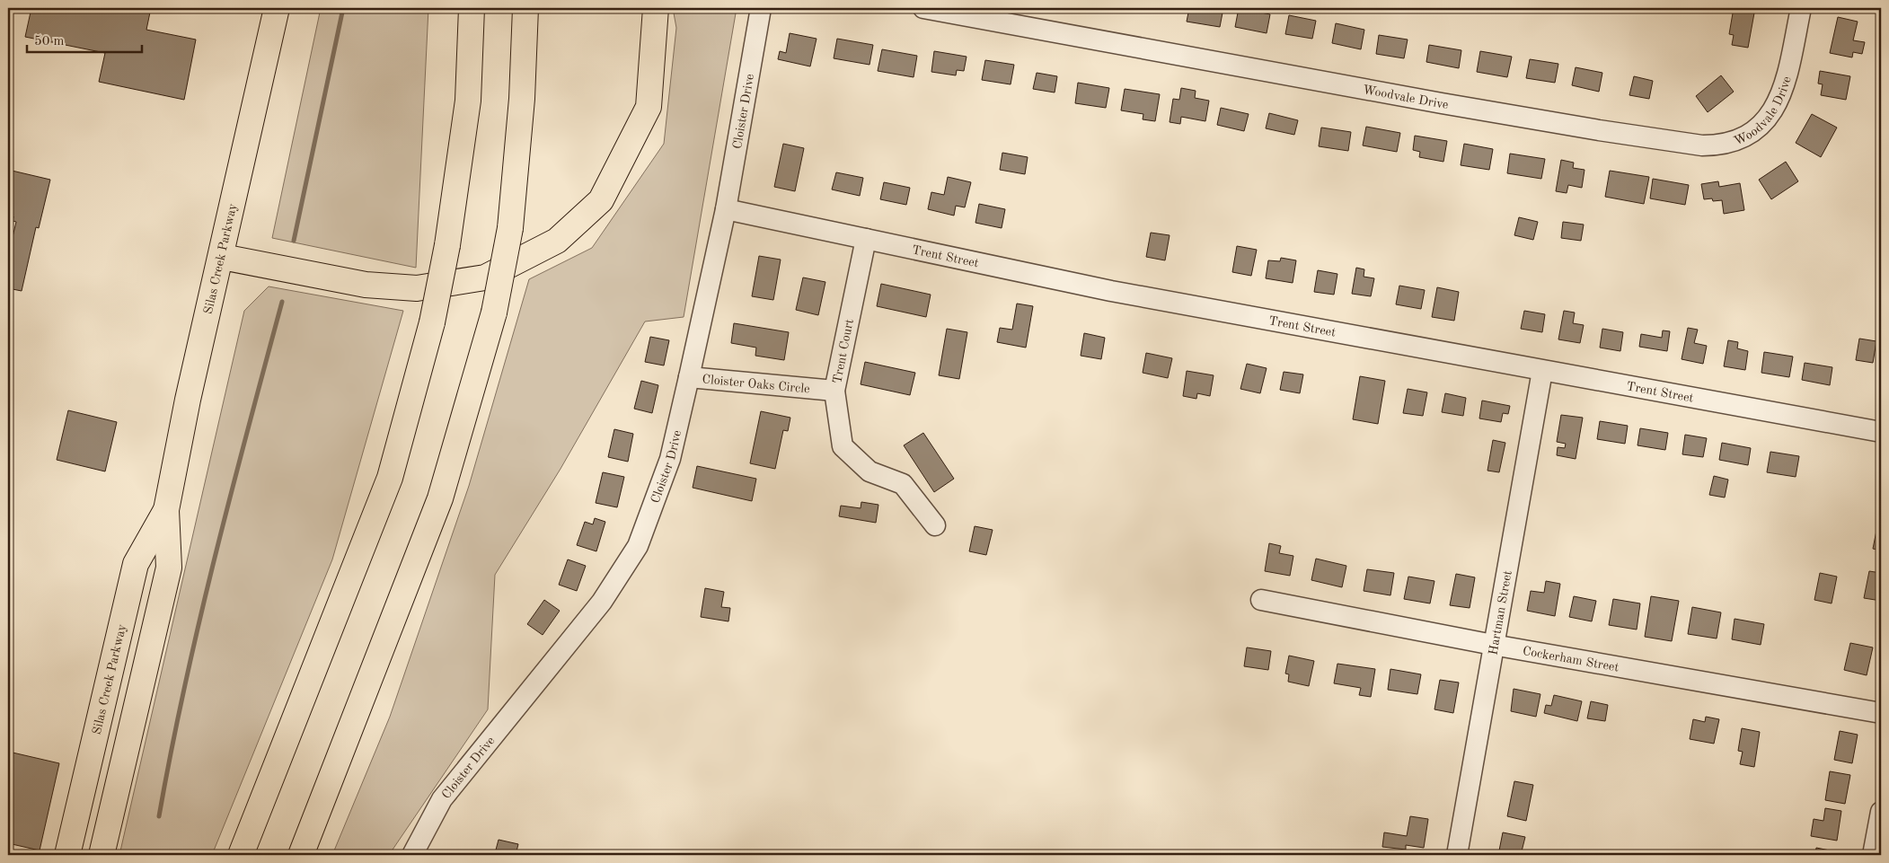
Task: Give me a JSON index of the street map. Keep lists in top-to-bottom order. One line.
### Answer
{"streets":{"main road":["Silas Creek Parkway"],"street":["Woodvale Drive","Cloister Drive","Trent Street","Trent Court","Cloister Oaks Circle","Hartman Street","Cockerham Street"]},"crossings":[["Cloister Drive","Trent Street"],["Cloister Drive","Cloister Oaks Circle"],["Trent Street","Trent Court"],["Trent Street","Hartman Street"],["Trent Court","Cloister Oaks Circle"],["Hartman Street","Cockerham Street"]],"scale_bar":"50 m"}
